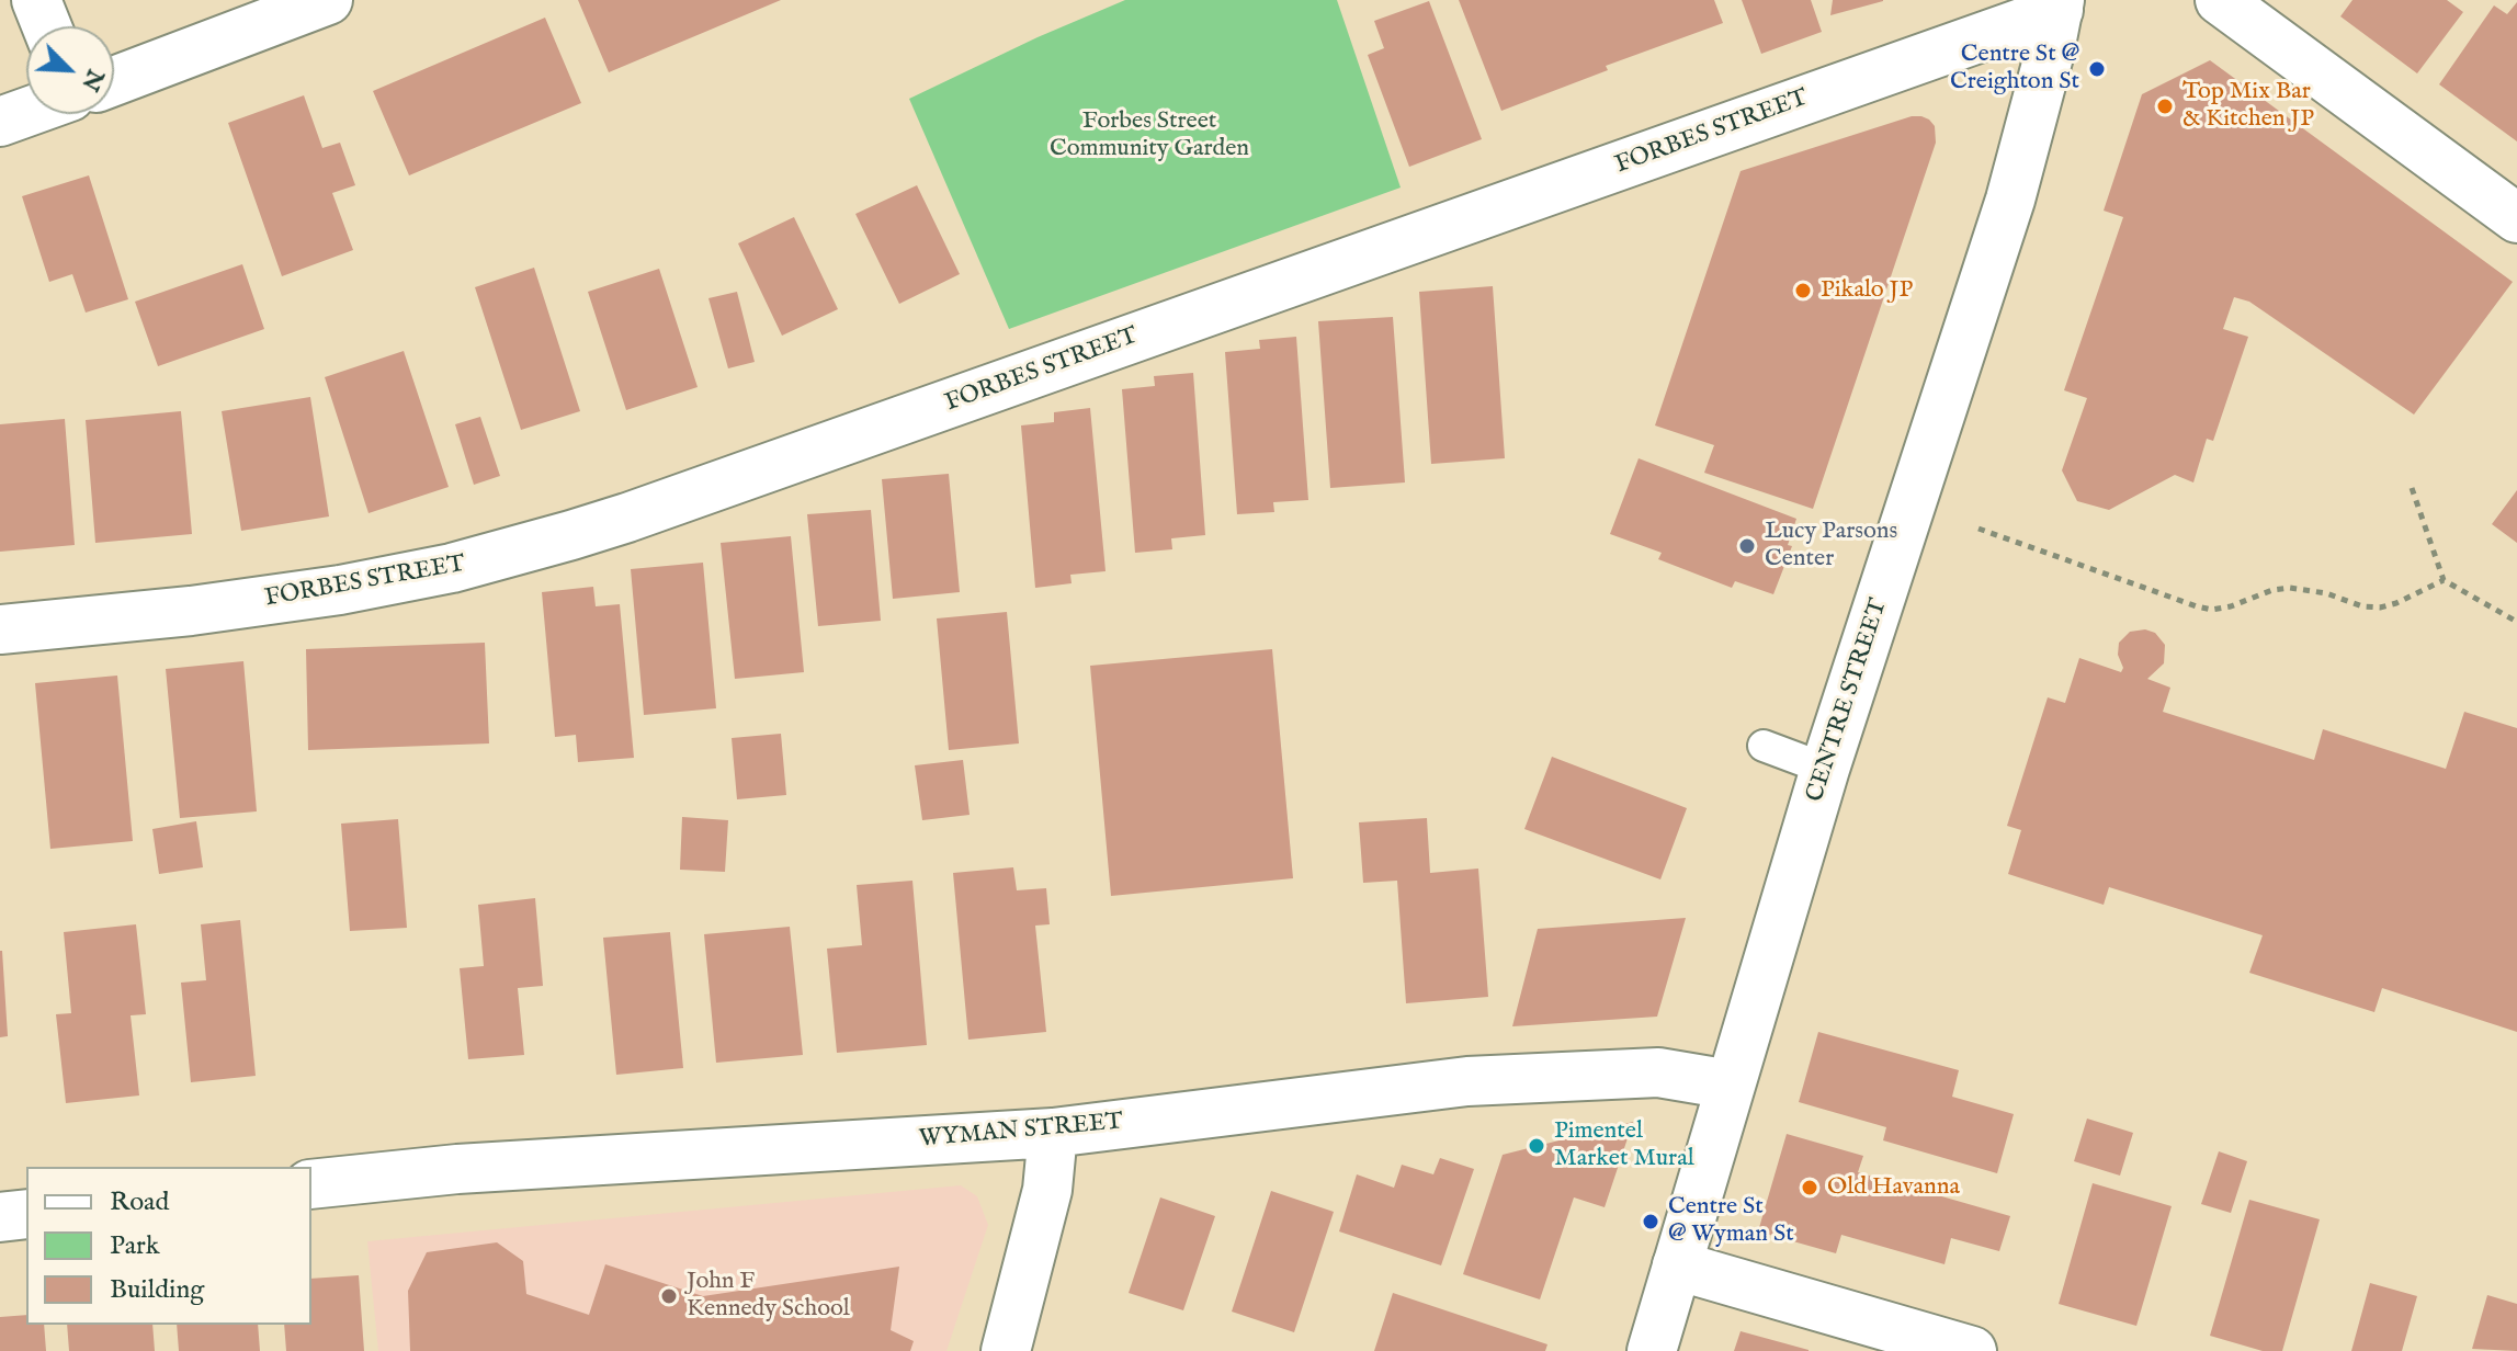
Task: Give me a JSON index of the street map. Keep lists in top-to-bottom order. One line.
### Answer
{"streets":{"street":["FORBES STREET","CENTRE STREET","WYMAN STREET"]},"crossings":[["FORBES STREET","CENTRE STREET"],["CENTRE STREET","WYMAN STREET"]],"parks":["Forbes Street Community Garden"],"places":["Centre St @ Creighton St","Top Mix Bar & Kitchen JP","Pikalo JP","Lucy Parsons Center","Pimentel Market Mural","Old Havanna","Centre St @ Wyman St","John F Kennedy School"],"legend":["Road","Park","Building"],"north":"bottom right"}
